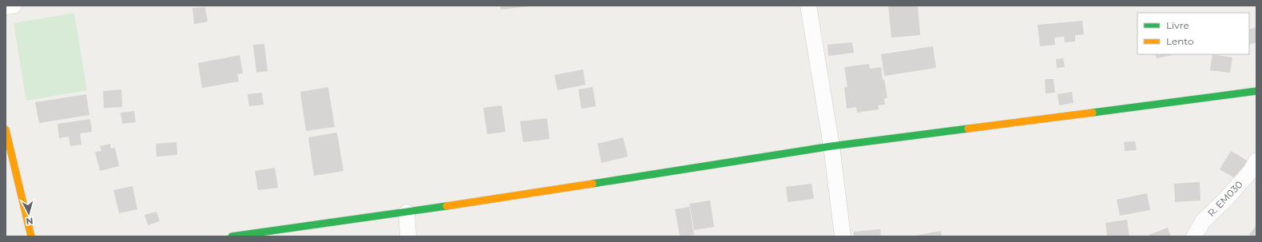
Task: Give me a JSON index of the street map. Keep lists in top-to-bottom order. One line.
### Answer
{"streets":{"street":["R. EM030"]},"legend":["Livre","Lento"],"north":"bottom"}
